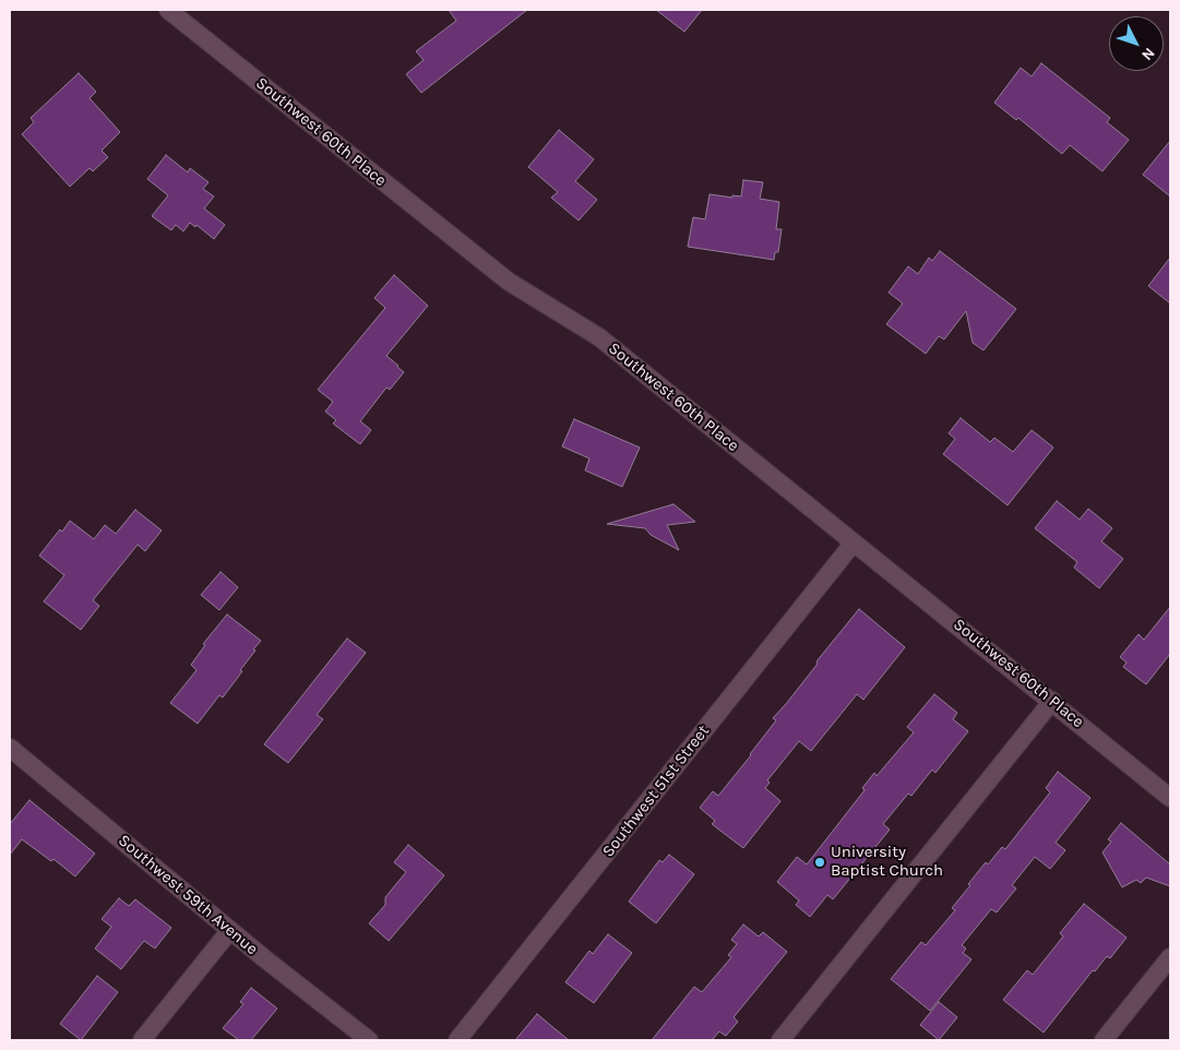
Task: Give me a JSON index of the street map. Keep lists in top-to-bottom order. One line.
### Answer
{"streets":{"street":["Southwest 60th Place","Southwest 51st Street","Southwest 59th Avenue"]},"crossings":[["Southwest 60th Place","Southwest 51st Street"]],"places":["University Baptist Church"],"north":"bottom right"}
